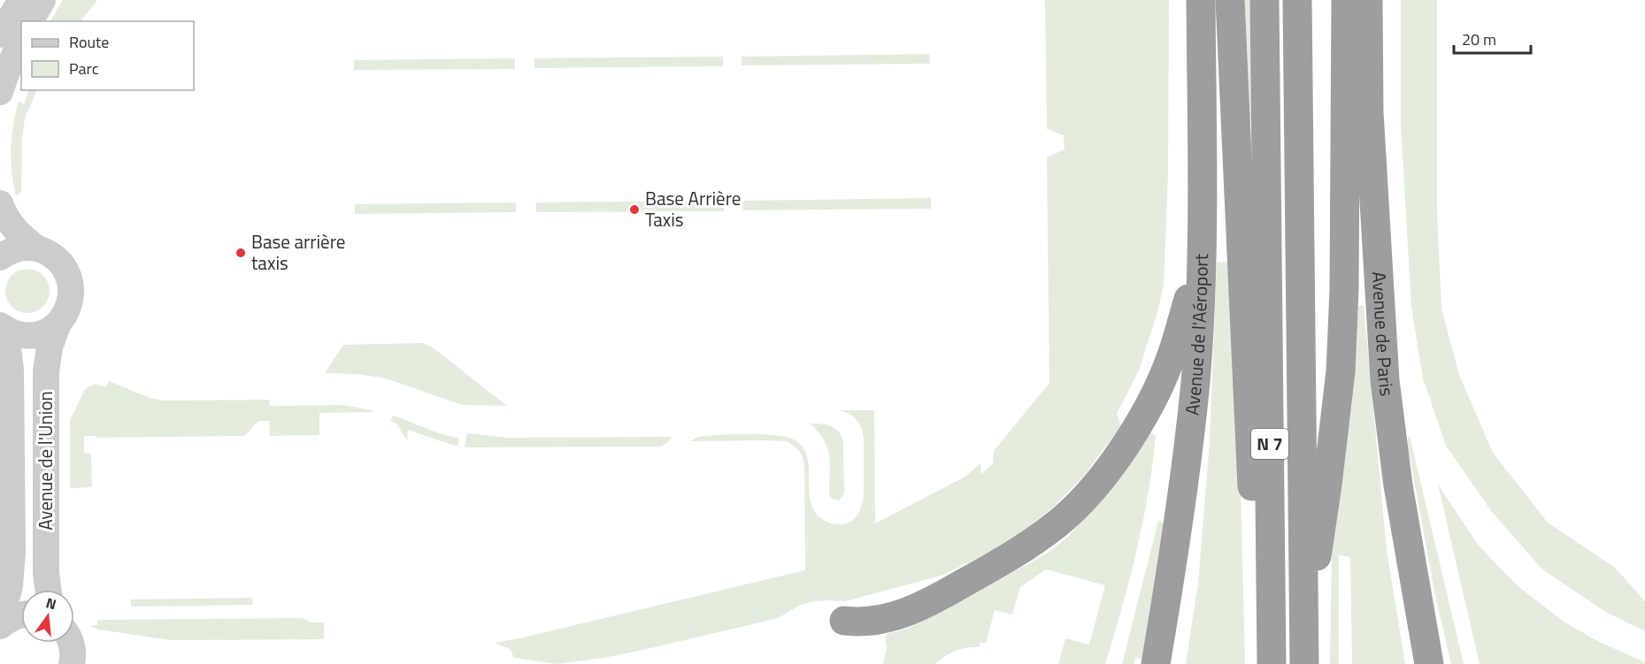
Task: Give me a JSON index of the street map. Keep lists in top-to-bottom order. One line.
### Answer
{"streets":{"highway":["Avenue de l'Aéroport","Avenue de Paris","N 7"],"street":["Avenue de l'Union"]},"places":["Base Arrière Taxis","Base arrière taxis"],"legend":["Route","Parc"],"scale_bar":"20 m","north":"top"}
